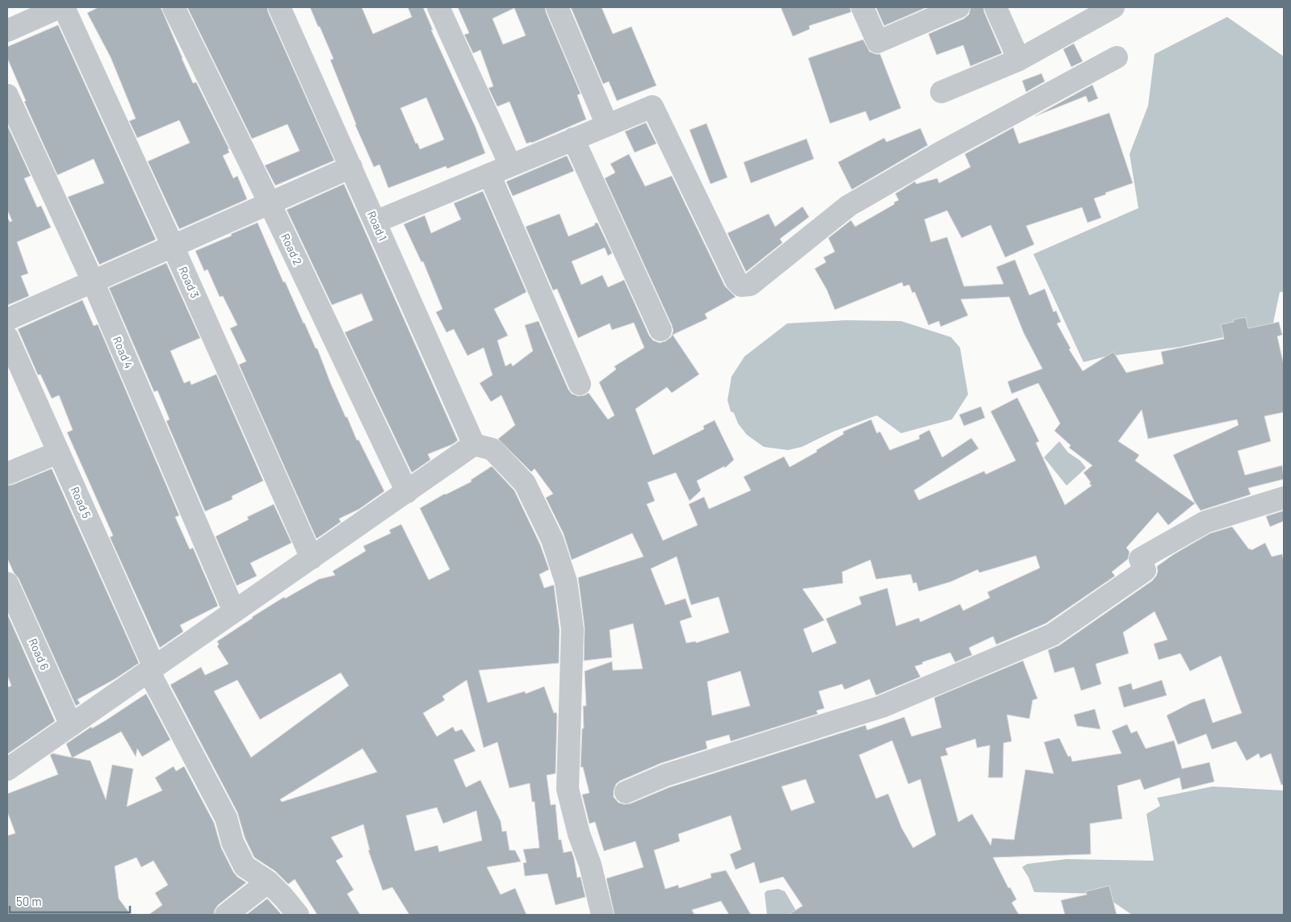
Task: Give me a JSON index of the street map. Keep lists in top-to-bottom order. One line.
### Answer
{"streets":{"street":["Road 1","Road 2","Road 3","Road 4","Road 5","Road 6"]},"scale_bar":"50 m"}
